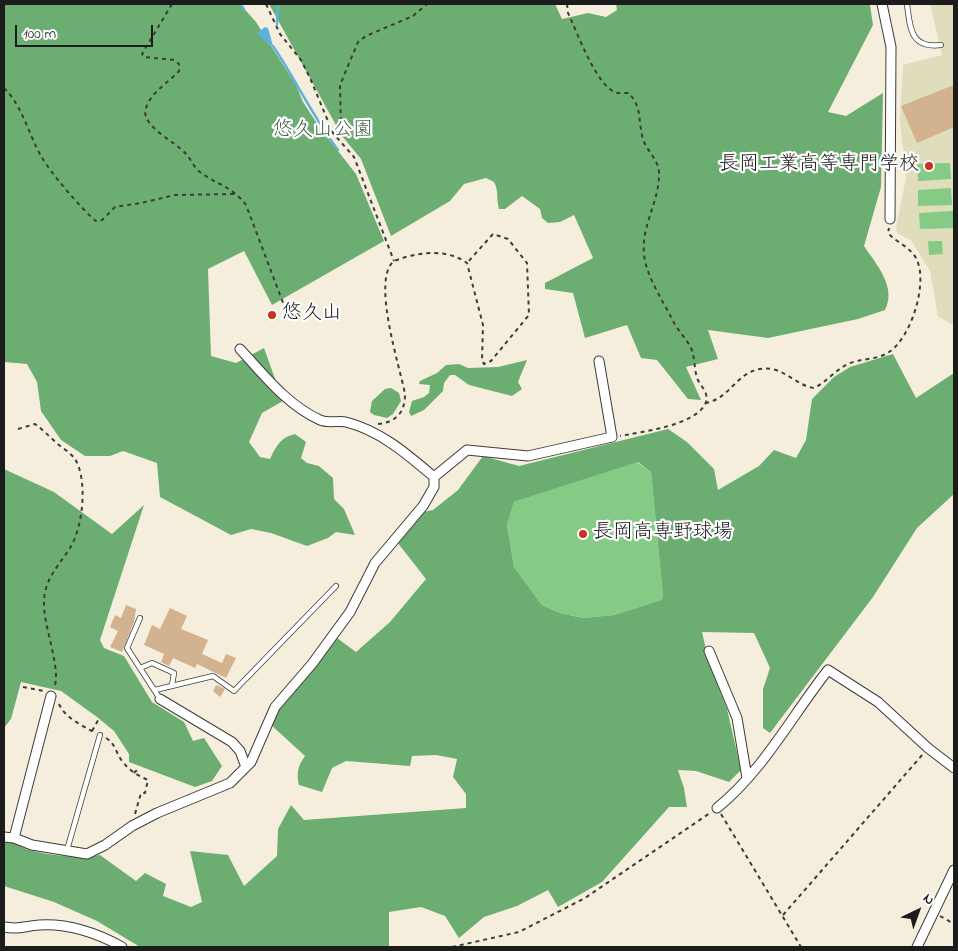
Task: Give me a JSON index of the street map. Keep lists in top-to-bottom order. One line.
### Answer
{"parks":["悠久山公園"],"places":["長岡工業高等専門学校","悠久山","長岡高専野球場"],"scale_bar":"100 m","north":"top right"}
